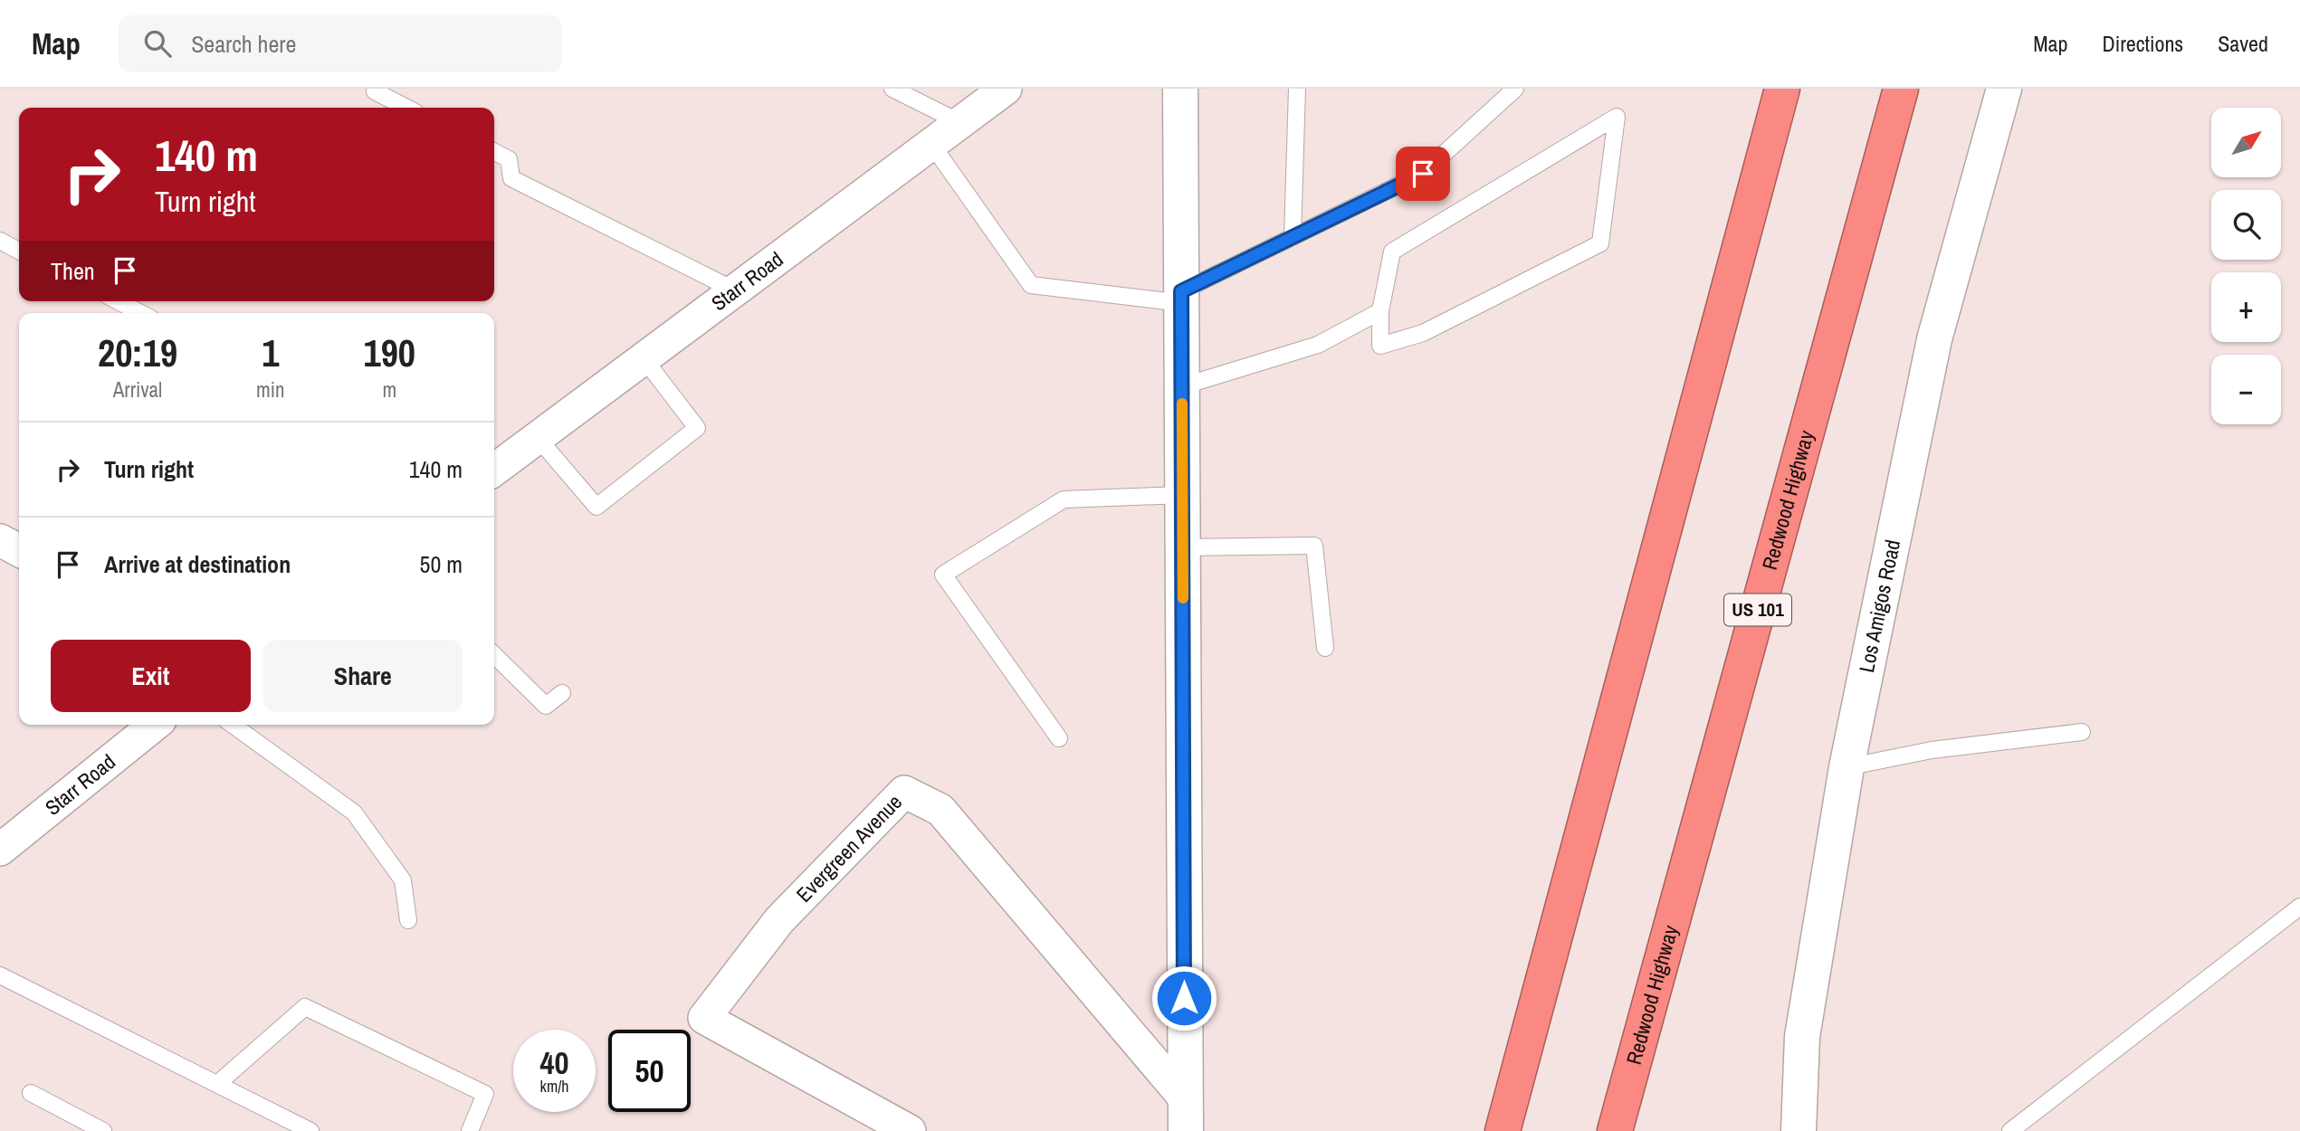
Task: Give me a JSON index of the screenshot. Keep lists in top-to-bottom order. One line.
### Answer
{"streets":{"highway":["Redwood Highway","US 101"],"street":["Starr Road","Los Amigos Road","Evergreen Avenue"]},"north":"top right","page":{"header":"Map","search":"Search here","nav":["Map","Directions","Saved"],"map_buttons":["+","−"],"turn":["140 m","Turn right"],"then":"Then","eta":["20:19","Arrival","1","min","190","m"],"list":[{"name":"Turn right","value":"140 m"},{"name":"Arrive at destination","value":"50 m"}],"buttons":["Exit","Share"],"speed":"40 km/h","limit":"50"}}
